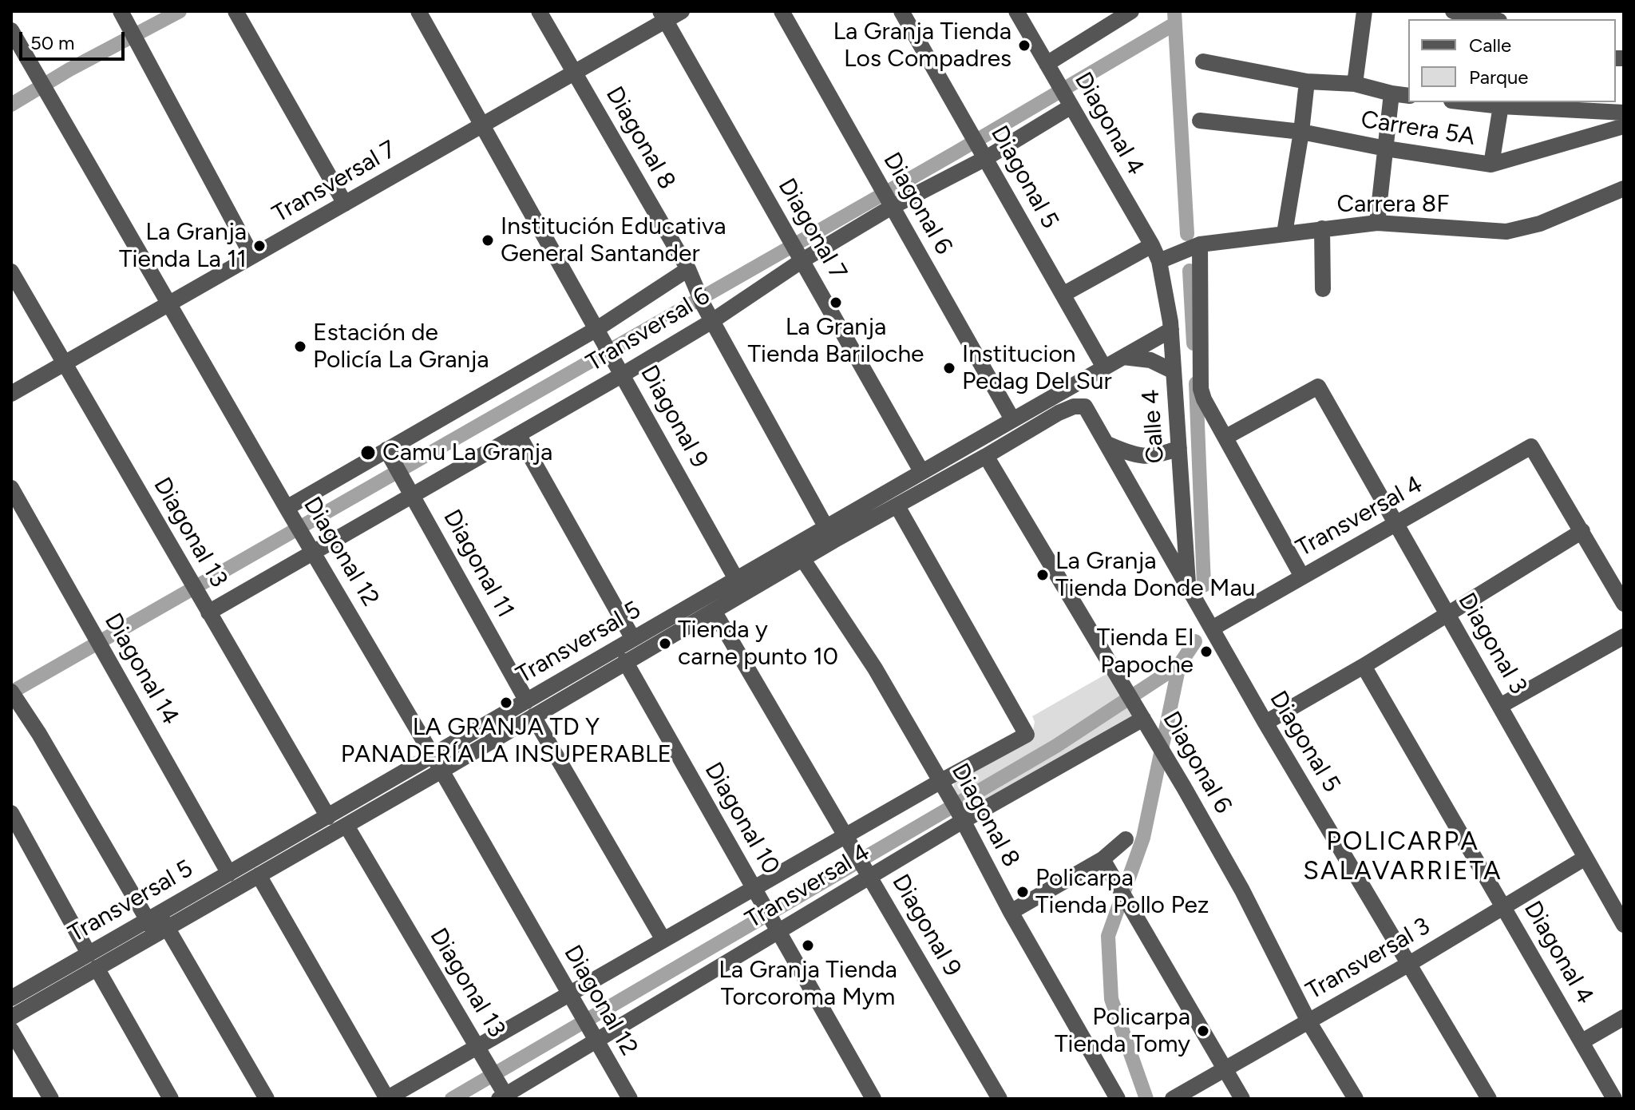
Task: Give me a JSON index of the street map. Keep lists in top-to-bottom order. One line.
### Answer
{"streets":{"street":["Diagonal 4","Carrera 5A","Diagonal 8","Diagonal 5","Transversal 7","Diagonal 6","Carrera 8F","Diagonal 7","Transversal 6","Diagonal 9","Calle 4","Transversal 4","Diagonal 13","Diagonal 12","Diagonal 11","Transversal 5","Diagonal 3","Diagonal 14","Diagonal 10","Transversal 3"]},"crossings":[["Diagonal 4","Carrera 8F"],["Diagonal 4","Transversal 6"],["Diagonal 4","Calle 4"],["Diagonal 4","Transversal 3"],["Diagonal 8","Transversal 7"],["Diagonal 8","Transversal 6"],["Diagonal 8","Transversal 4"],["Diagonal 8","Transversal 5"],["Diagonal 5","Transversal 6"],["Diagonal 5","Calle 4"],["Diagonal 5","Transversal 4"],["Diagonal 5","Transversal 5"],["Diagonal 5","Transversal 3"],["Transversal 7","Diagonal 7"],["Transversal 7","Diagonal 9"],["Transversal 7","Diagonal 13"],["Transversal 7","Diagonal 12"],["Diagonal 6","Transversal 6"],["Diagonal 6","Transversal 4"],["Diagonal 6","Transversal 5"],["Diagonal 6","Transversal 3"],["Carrera 8F","Calle 4"],["Diagonal 7","Transversal 6"],["Diagonal 7","Transversal 5"],["Transversal 6","Diagonal 9"],["Transversal 6","Diagonal 13"],["Transversal 6","Diagonal 12"],["Transversal 6","Diagonal 11"],["Diagonal 9","Transversal 4"],["Diagonal 9","Transversal 5"],["Calle 4","Transversal 5"],["Calle 4","Diagonal 3"],["Transversal 4","Diagonal 13"],["Transversal 4","Diagonal 12"],["Transversal 4","Diagonal 3"],["Transversal 4","Diagonal 10"],["Diagonal 13","Transversal 5"],["Diagonal 12","Transversal 5"],["Diagonal 11","Transversal 5"],["Transversal 5","Diagonal 14"],["Transversal 5","Diagonal 10"],["Diagonal 3","Transversal 3"]],"districts":["POLICARPA SALAVARRIETA"],"places":["La Granja Tienda Los Compadres","Institución Educativa General Santander","La Granja Tienda La 11","La Granja Tienda Bariloche","Estación de Policía La Granja","Institucion Pedag Del Sur","Camu La Granja","La Granja Tienda Donde Mau","Tienda y carne punto 10","Tienda El Papoche","LA GRANJA TD Y PANADERÍA LA INSUPERABLE","Policarpa Tienda Pollo Pez","La Granja Tienda Torcoroma Mym","Policarpa Tienda Tomy"],"legend":["Calle","Parque"],"scale_bar":"50 m"}
